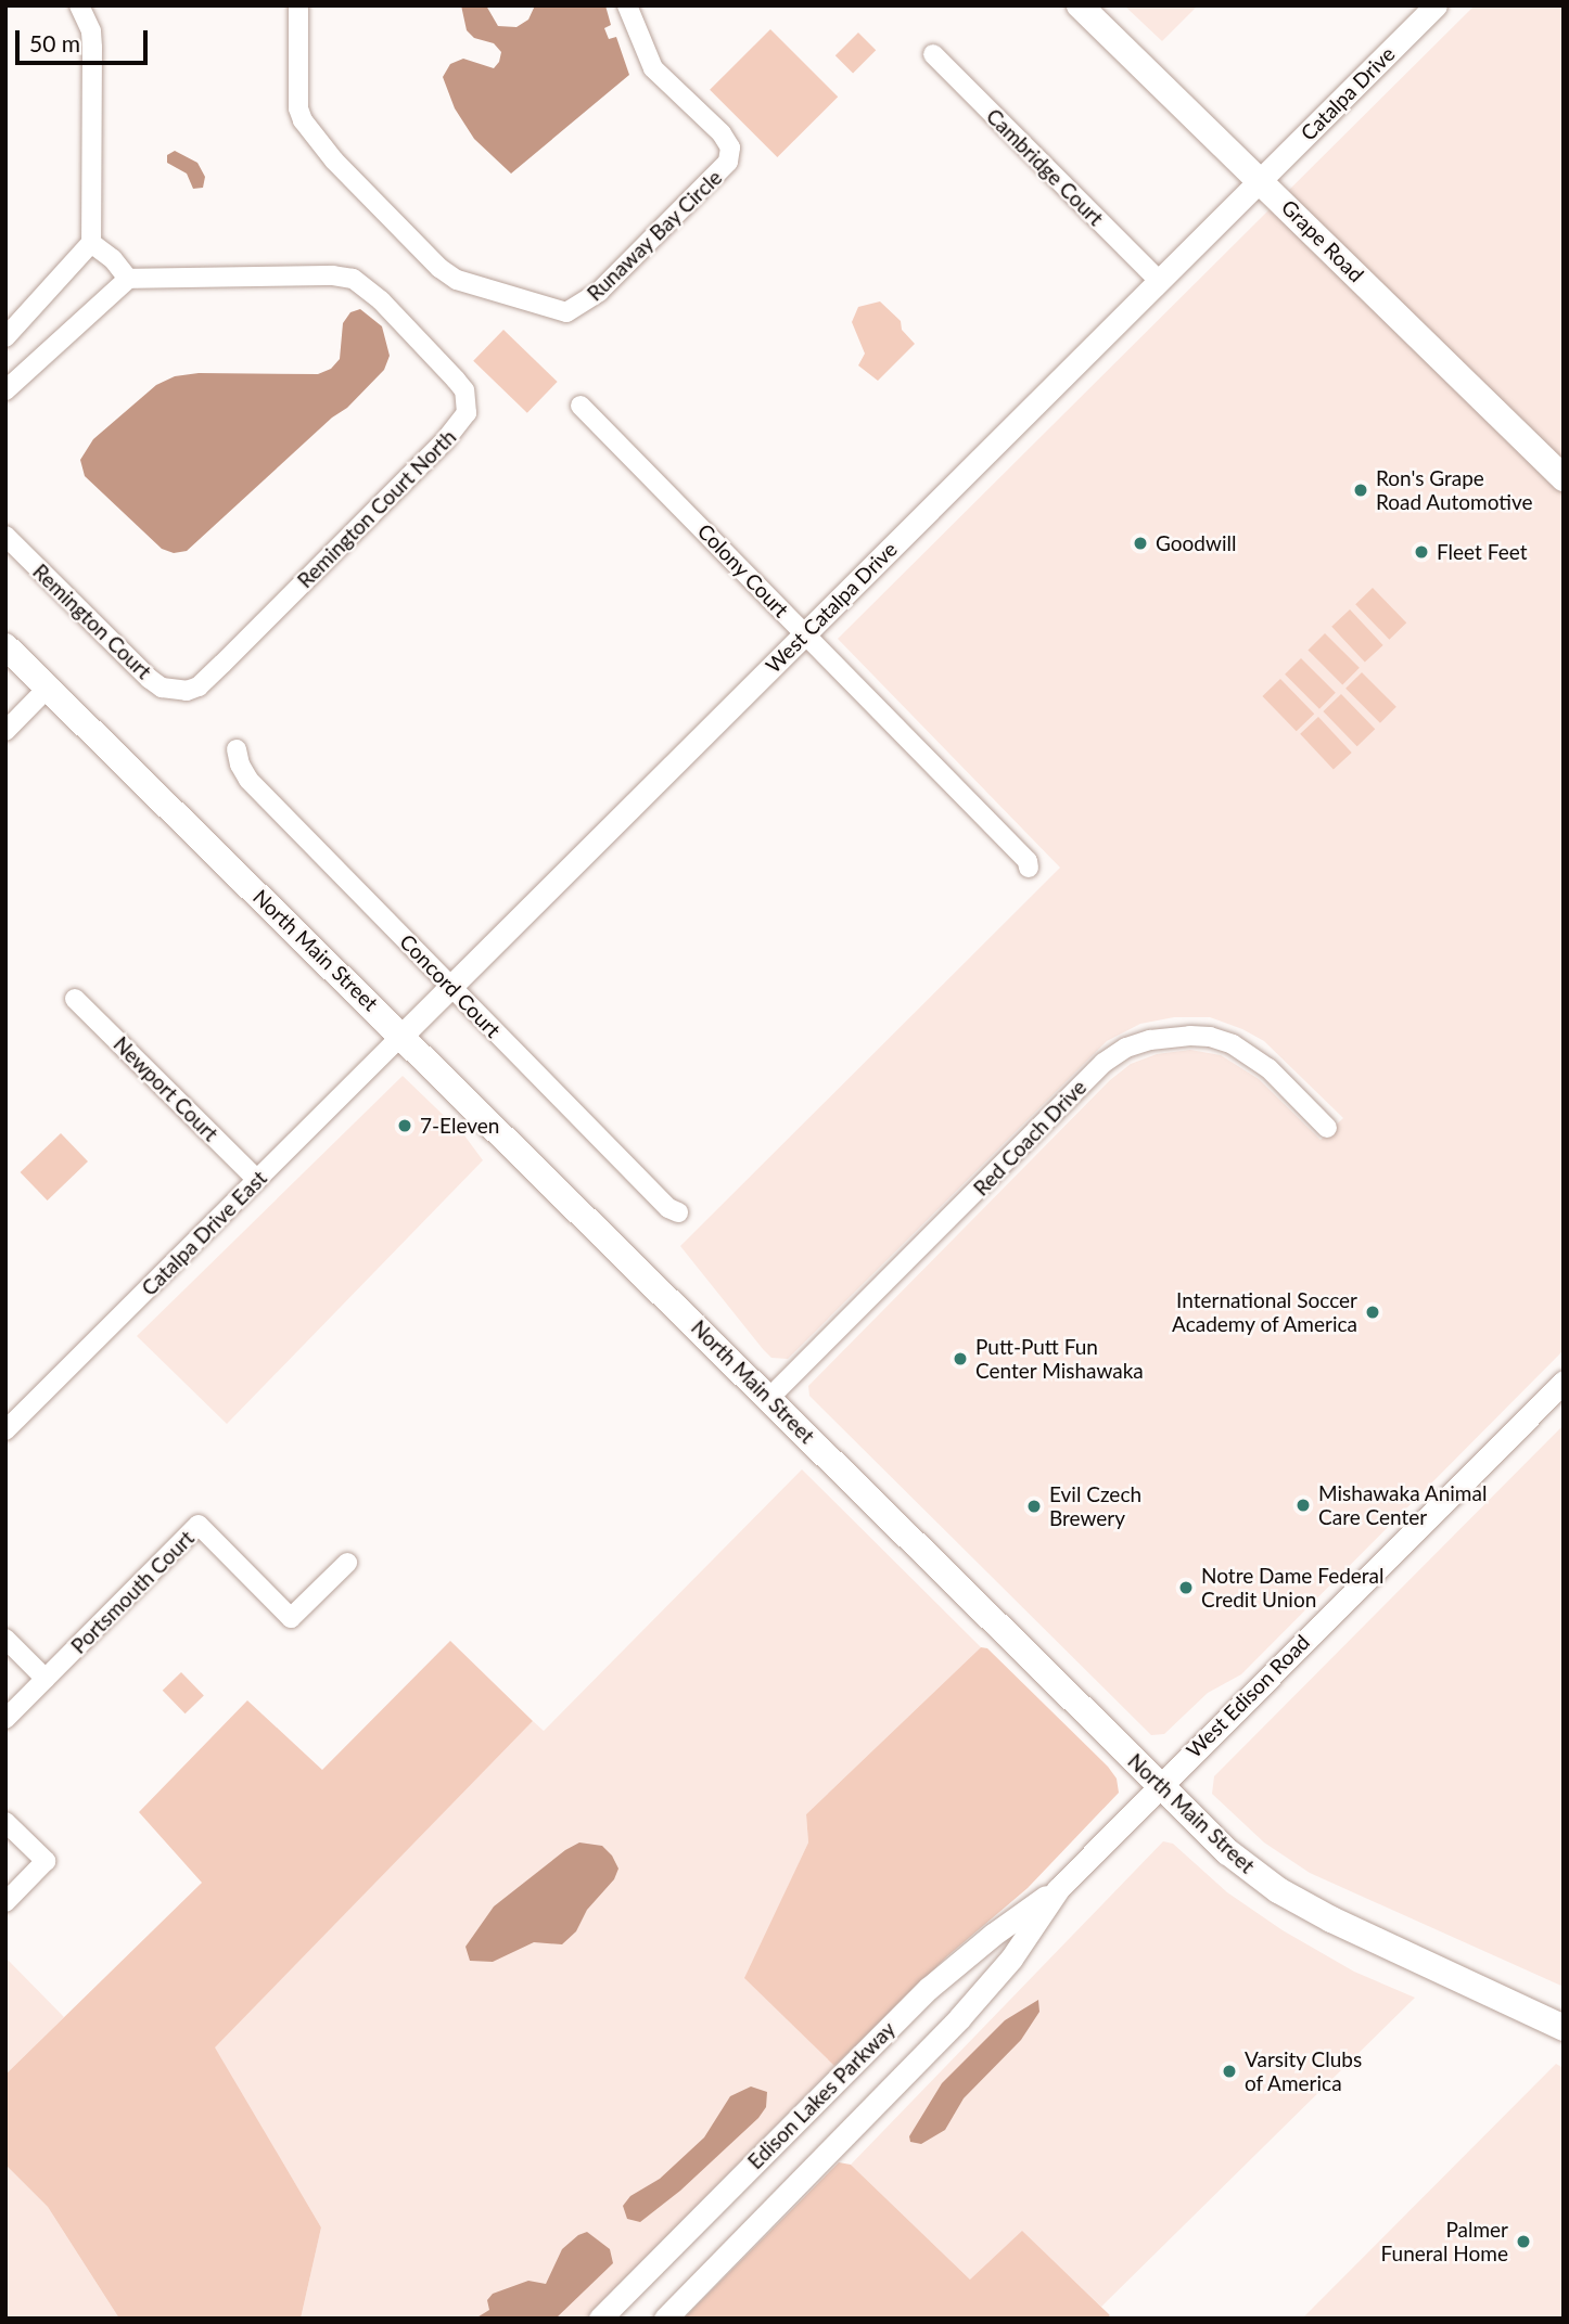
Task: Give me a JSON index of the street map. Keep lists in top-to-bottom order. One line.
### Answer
{"streets":{"main road":["Grape Road","North Main Street"],"street":["Catalpa Drive","Cambridge Court","Runaway Bay Circle","Remington Court North","Colony Court","West Catalpa Drive","Remington Court","Concord Court","Newport Court","Red Coach Drive","Catalpa Drive East","Portsmouth Court","West Edison Road","Edison Lakes Parkway"]},"crossings":[["Catalpa Drive","Grape Road"],["Catalpa Drive","West Catalpa Drive"],["Cambridge Court","West Catalpa Drive"],["Grape Road","West Catalpa Drive"],["Remington Court North","Remington Court"],["Colony Court","West Catalpa Drive"],["West Catalpa Drive","North Main Street"],["West Catalpa Drive","Concord Court"],["West Catalpa Drive","Catalpa Drive East"],["North Main Street","Red Coach Drive"],["North Main Street","Catalpa Drive East"],["North Main Street","West Edison Road"],["North Main Street","Edison Lakes Parkway"],["Newport Court","Catalpa Drive East"],["West Edison Road","Edison Lakes Parkway"]],"places":["Ron's Grape Road Automotive","Goodwill","Fleet Feet","7-Eleven","International Soccer Academy of America","Putt-Putt Fun Center Mishawaka","Mishawaka Animal Care Center","Evil Czech Brewery","Notre Dame Federal Credit Union","Varsity Clubs of America","Palmer Funeral Home"],"scale_bar":"50 m"}
